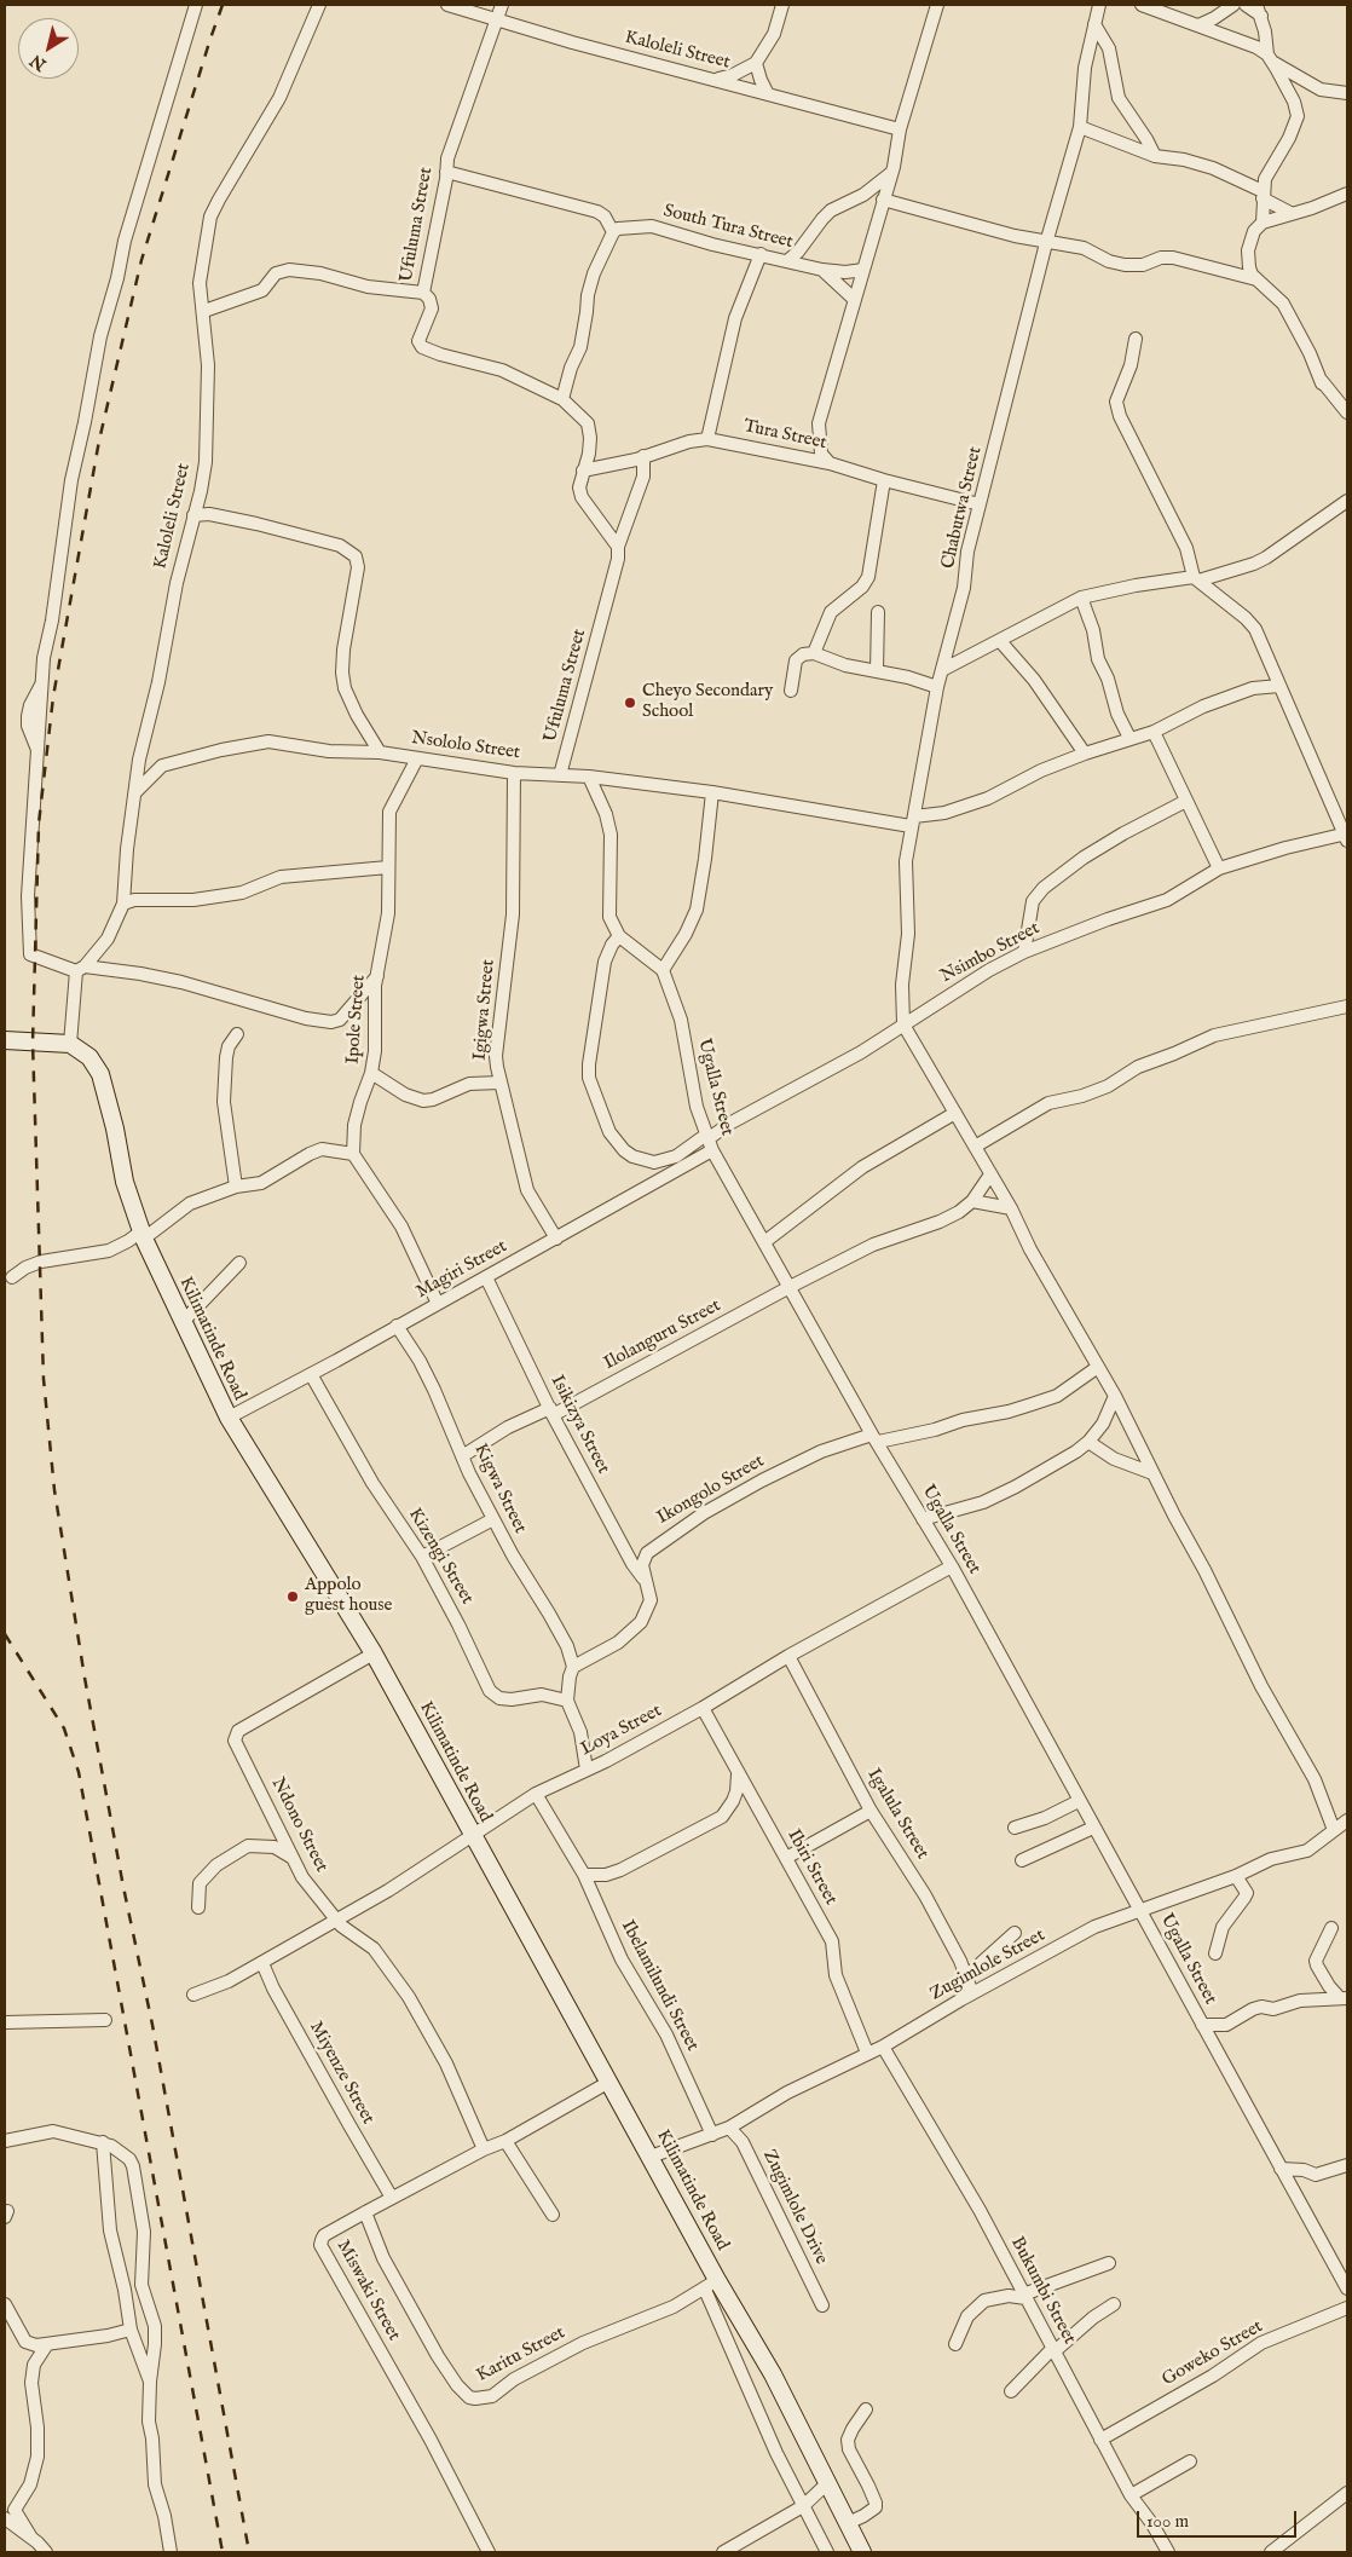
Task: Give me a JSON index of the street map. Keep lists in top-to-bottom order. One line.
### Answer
{"streets":{"main road":["Kilimatinde Road"],"street":["Kaloleli Street","Ufuluma Street","South Tura Street","Tura Street","Chabutwa Street","Nsololo Street","Nsimbo Street","Igigwa Street","Ipole Street","Ugalla Street","Magiri Street","Ilolanguru Street","Isikizya Street","Kigwa Street","Ikongolo Street","Kizengi Street","Loya Street","Igalula Street","Ndono Street","Ibiri Street","Zugimlole Street","Ibelamilundi Street","Miyenze Street","Zugimlole Drive","Miswaki Street","Bukumbi Street","Goweko Street","Karitu Street"]},"crossings":[["Kaloleli Street","Ufuluma Street"],["Kaloleli Street","Nsololo Street"],["Ufuluma Street","Tura Street"],["Ufuluma Street","Nsololo Street"],["Tura Street","Chabutwa Street"],["Chabutwa Street","Nsololo Street"],["Chabutwa Street","Nsimbo Street"],["Nsololo Street","Igigwa Street"],["Nsololo Street","Ipole Street"],["Nsimbo Street","Ugalla Street"],["Nsimbo Street","Magiri Street"],["Igigwa Street","Magiri Street"],["Ugalla Street","Magiri Street"],["Ugalla Street","Ilolanguru Street"],["Ugalla Street","Ikongolo Street"],["Ugalla Street","Loya Street"],["Ugalla Street","Zugimlole Street"],["Magiri Street","Kilimatinde Road"],["Magiri Street","Isikizya Street"],["Magiri Street","Kigwa Street"],["Magiri Street","Kizengi Street"],["Ilolanguru Street","Isikizya Street"],["Ilolanguru Street","Kigwa Street"],["Kilimatinde Road","Loya Street"],["Kilimatinde Road","Ndono Street"],["Kilimatinde Road","Zugimlole Street"],["Kilimatinde Road","Miswaki Street"],["Kilimatinde Road","Karitu Street"],["Isikizya Street","Ikongolo Street"],["Kigwa Street","Ikongolo Street"],["Loya Street","Igalula Street"],["Loya Street","Ndono Street"],["Loya Street","Ibiri Street"],["Loya Street","Ibelamilundi Street"],["Loya Street","Miyenze Street"],["Igalula Street","Zugimlole Street"],["Ndono Street","Miswaki Street"],["Ibiri Street","Zugimlole Street"],["Zugimlole Street","Ibelamilundi Street"],["Zugimlole Street","Zugimlole Drive"],["Zugimlole Street","Bukumbi Street"],["Miyenze Street","Miswaki Street"],["Miswaki Street","Karitu Street"],["Bukumbi Street","Goweko Street"]],"places":["Cheyo Secondary School","Appolo guest house"],"scale_bar":"100 m","north":"bottom left"}
